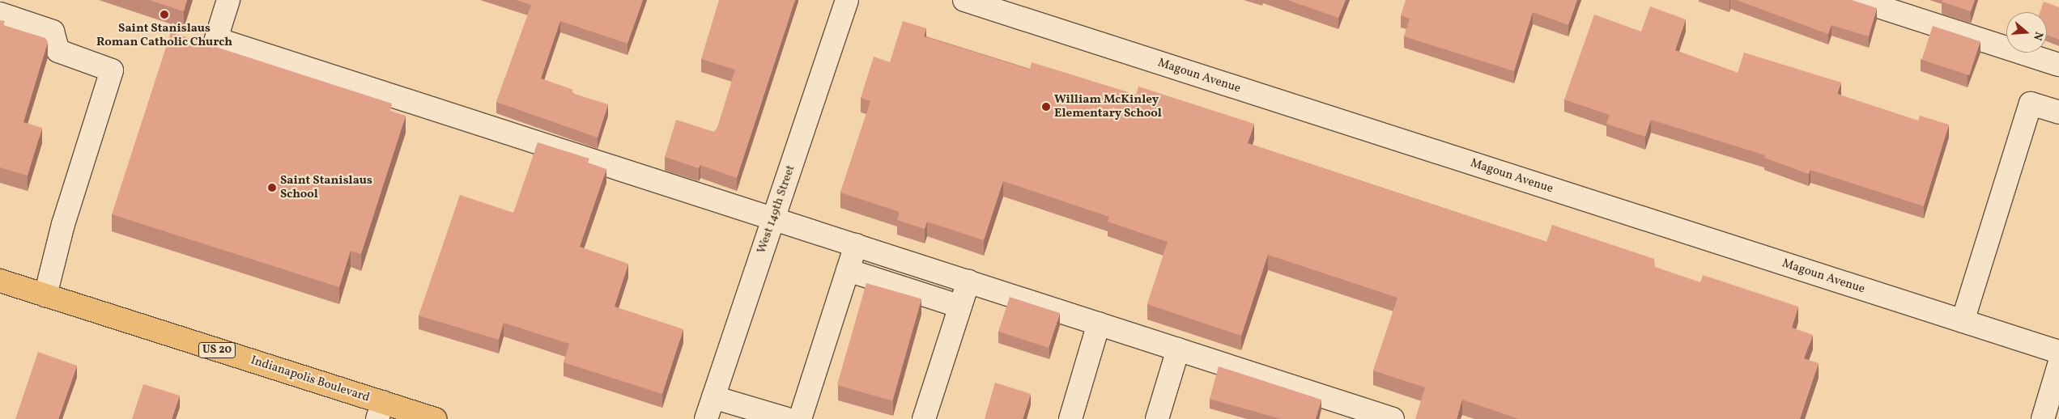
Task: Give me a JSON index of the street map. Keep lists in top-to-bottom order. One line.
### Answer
{"streets":{"main road":["US 20","Indianapolis Boulevard"],"street":["Magoun Avenue","West 149th Street"]},"places":["Saint Stanislaus Roman Catholic Church","William McKinley Elementary School","Saint Stanislaus School"],"north":"right"}
